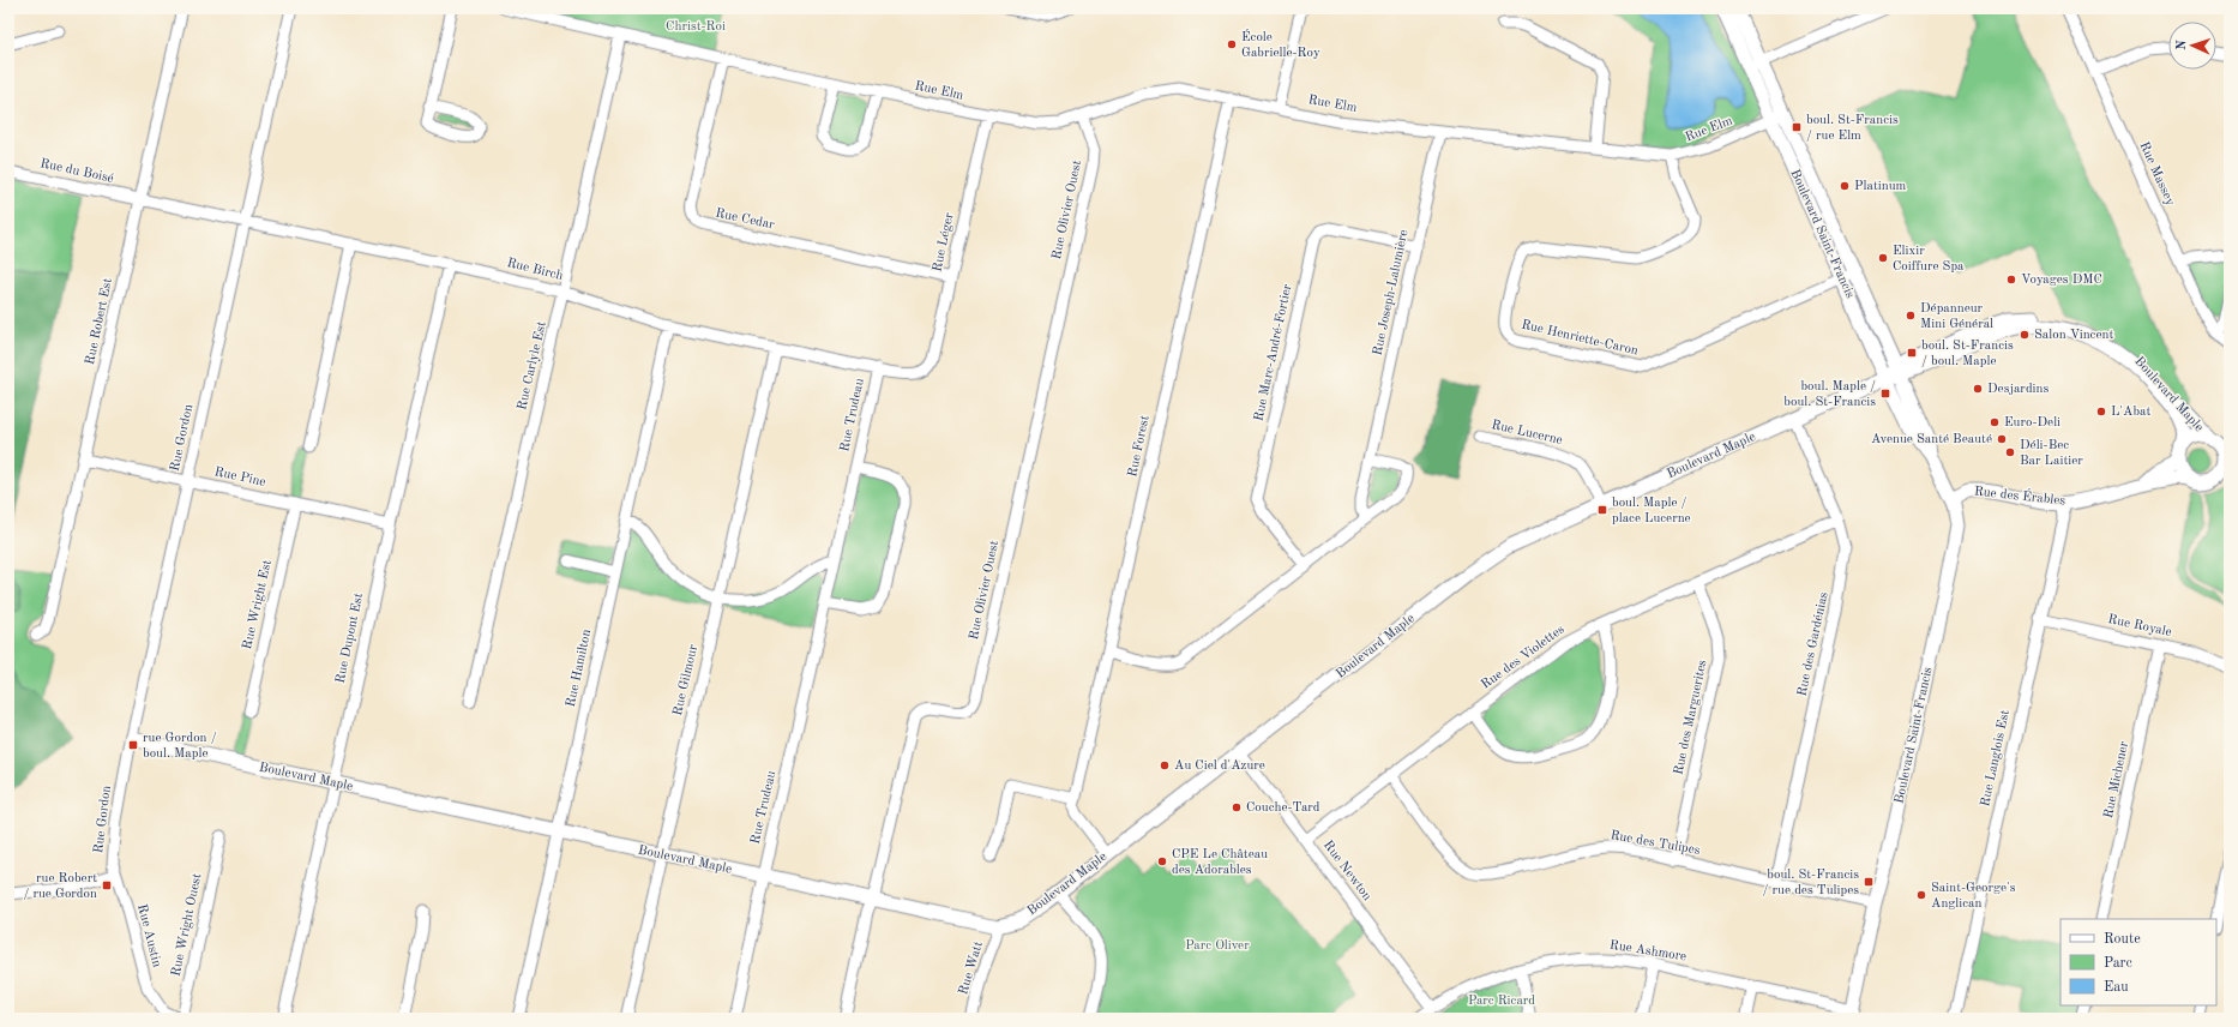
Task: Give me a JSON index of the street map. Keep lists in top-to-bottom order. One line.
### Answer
{"streets":{"street":["Rue Elm","Rue du Boisé","Rue Massey","Rue Olivier Ouest","Rue Cedar","Boulevard Saint-Francis","Rue Léger","Rue Birch","Rue Joseph-Lalumière","Rue Robert Est","Rue Henriette-Caron","Rue Marc-André-Fortier","Rue Carlyle Est","Boulevard Maple","Rue Trudeau","Rue Lucerne","Rue Gordon","Rue Forest","Rue Pine","Rue des Érables","Rue Wright Est","Rue Royale","Rue Dupont Est","Rue des Gardénias","Rue des Violettes","Rue Hamilton","Rue Gilmour","Rue des Marguerites","Rue Langlois Est","Rue Michener","Rue des Tulipes","Rue Newton","Rue Wright Ouest","Rue Austin","Rue Ashmore","Rue Watt"]},"crossings":[["Rue Elm","Rue Olivier Ouest"],["Rue Elm","Rue Cedar"],["Rue Elm","Boulevard Saint-Francis"],["Rue Elm","Rue Léger"],["Rue Elm","Rue Joseph-Lalumière"],["Rue Elm","Rue Henriette-Caron"],["Rue Elm","Rue Carlyle Est"],["Rue Elm","Rue Forest"],["Rue du Boisé","Rue Birch"],["Rue du Boisé","Rue Robert Est"],["Rue Olivier Ouest","Boulevard Maple"],["Rue Cedar","Rue Léger"],["Boulevard Saint-Francis","Rue Henriette-Caron"],["Boulevard Saint-Francis","Boulevard Maple"],["Boulevard Saint-Francis","Rue des Érables"],["Boulevard Saint-Francis","Rue des Tulipes"],["Boulevard Saint-Francis","Rue Ashmore"],["Rue Léger","Rue Birch"],["Rue Birch","Rue Robert Est"],["Rue Birch","Rue Carlyle Est"],["Rue Birch","Rue Trudeau"],["Rue Birch","Rue Gordon"],["Rue Birch","Rue Dupont Est"],["Rue Birch","Rue Hamilton"],["Rue Birch","Rue Gilmour"],["Rue Joseph-Lalumière","Rue Marc-André-Fortier"],["Rue Robert Est","Rue Pine"],["Boulevard Maple","Rue Trudeau"],["Boulevard Maple","Rue Lucerne"],["Boulevard Maple","Rue Gordon"],["Boulevard Maple","Rue Forest"],["Boulevard Maple","Rue des Érables"],["Boulevard Maple","Rue Dupont Est"],["Boulevard Maple","Rue des Gardénias"],["Boulevard Maple","Rue Hamilton"],["Boulevard Maple","Rue Gilmour"],["Boulevard Maple","Rue Newton"],["Boulevard Maple","Rue Watt"],["Rue Gordon","Rue Pine"],["Rue Gordon","Rue Austin"],["Rue Pine","Rue Wright Est"],["Rue Pine","Rue Dupont Est"],["Rue des Érables","Rue Langlois Est"],["Rue Royale","Rue Langlois Est"],["Rue Royale","Rue Michener"],["Rue des Gardénias","Rue des Violettes"],["Rue des Gardénias","Rue des Tulipes"],["Rue des Violettes","Rue des Marguerites"],["Rue des Violettes","Rue des Tulipes"],["Rue des Violettes","Rue Newton"],["Rue des Marguerites","Rue des Tulipes"],["Rue Newton","Rue Ashmore"],["Rue Wright Ouest","Rue Austin"]],"parks":["Christ-Roi","Parc Oliver","Parc Ricard"],"places":{"other":["École Gabrielle-Roy","Platinum","Elixir Coiffure Spa","Voyages DMC","Dépanneur Mini Général","Salon Vincent","Desjardins","L'Abat","Euro-Deli","Avenue Santé Beauté","Déli-Bec Bar Laitier","Au Ciel d'Azure","Couche-Tard","CPE Le Château des Adorables","Saint-George's Anglican"],"transit":["boul. St-Francis / rue Elm","boul. St-Francis / boul. Maple","boul. Maple / boul. St-Francis","boul. Maple / place Lucerne","rue Gordon / boul. Maple","boul. St-Francis / rue des Tulipes","rue Robert / rue Gordon"]},"legend":["Route","Parc","Eau"],"north":"left"}
